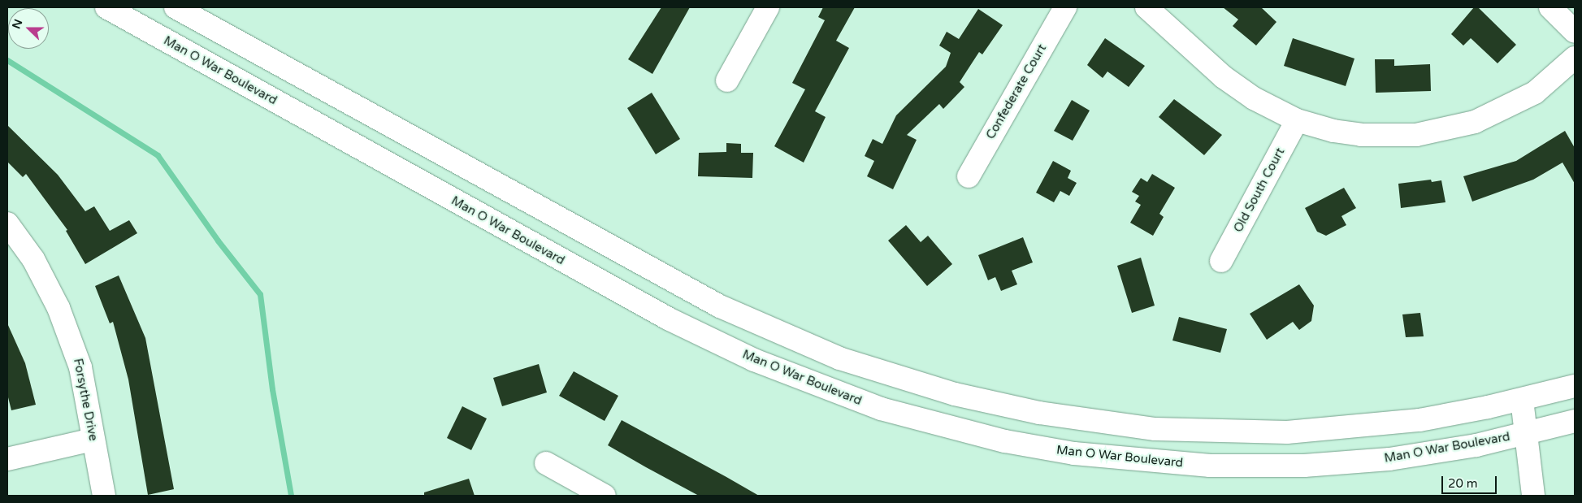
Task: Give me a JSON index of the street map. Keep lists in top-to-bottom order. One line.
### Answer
{"streets":{"main road":["Man O War Boulevard","Confederate Court","Old South Court","Forsythe Drive"]},"scale_bar":"20 m","north":"left"}
